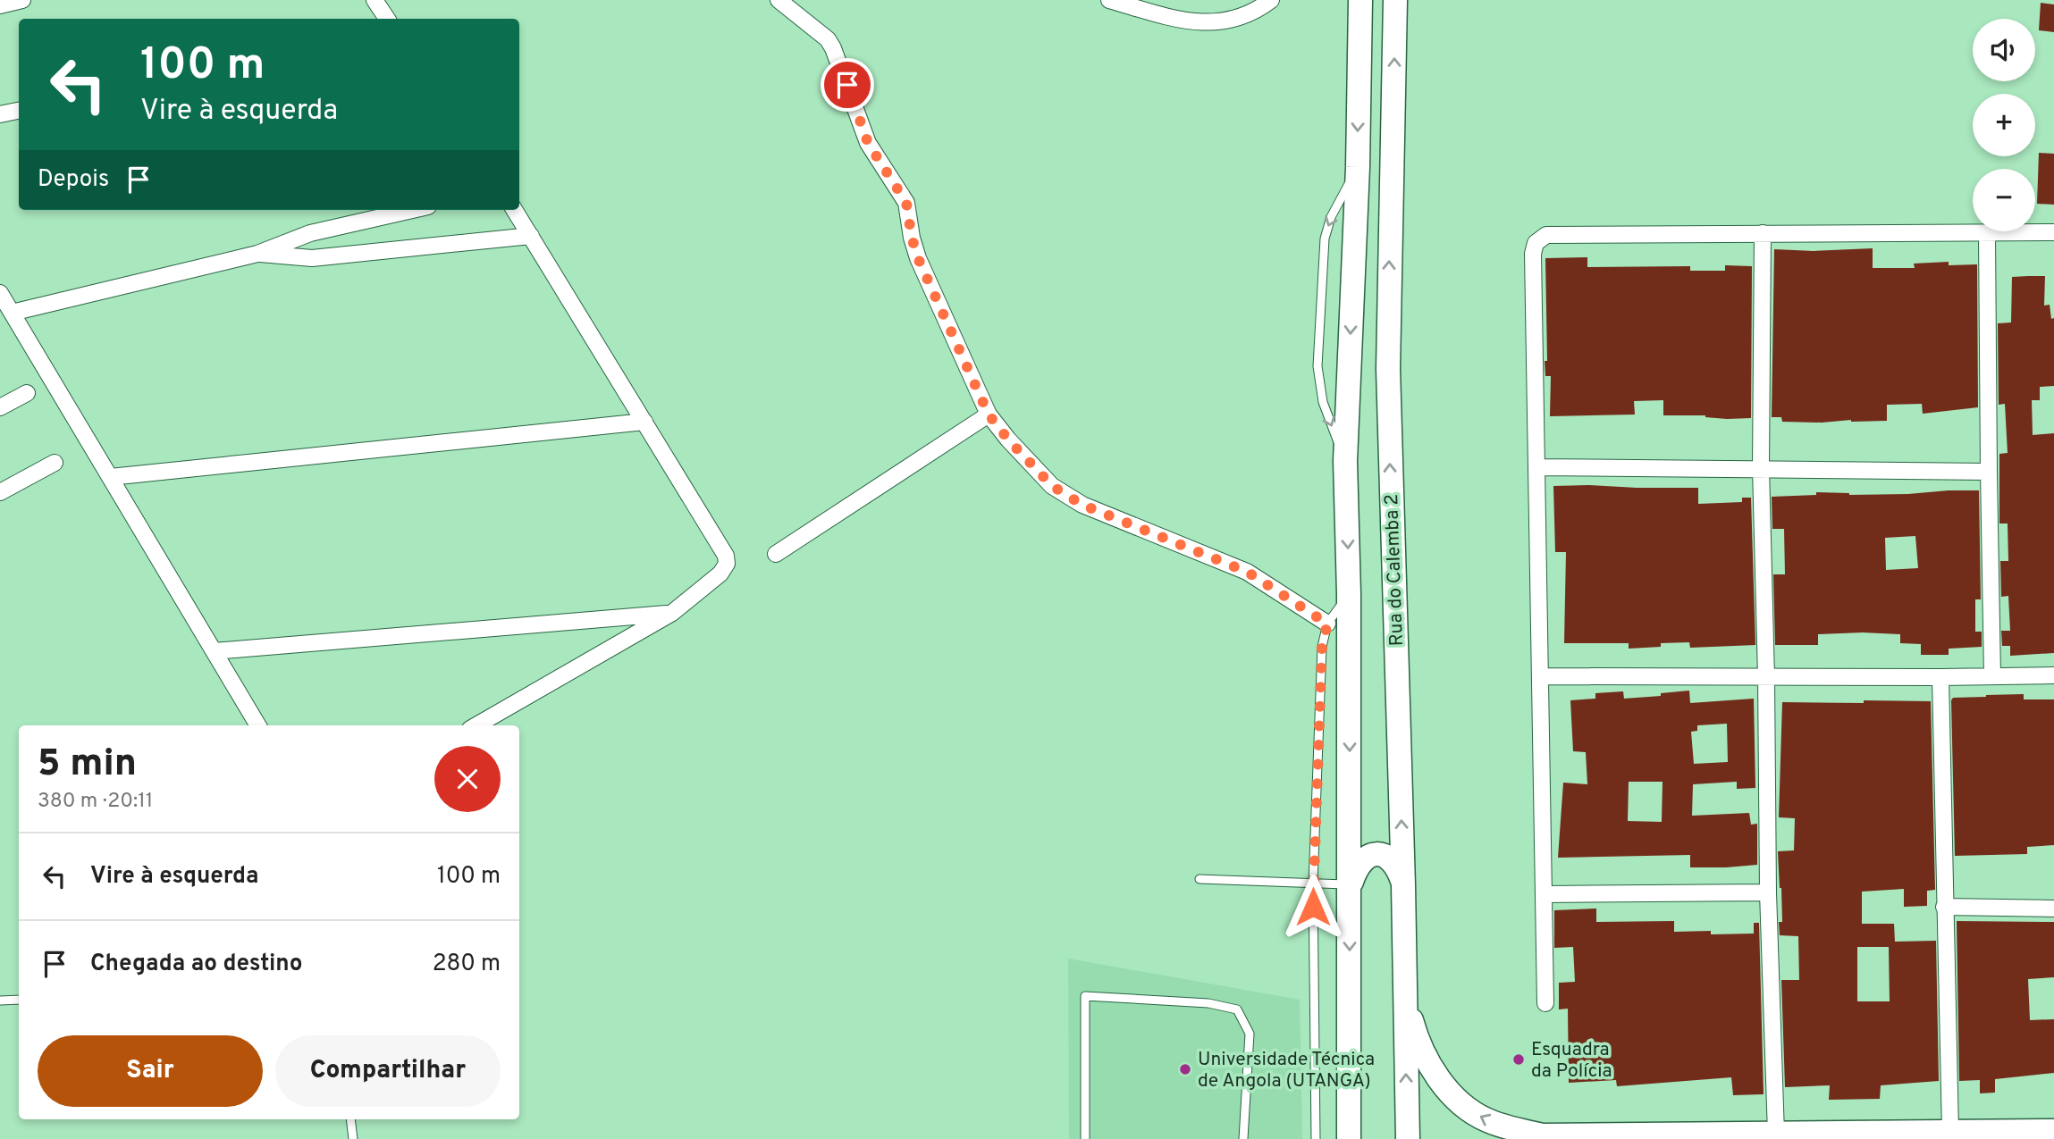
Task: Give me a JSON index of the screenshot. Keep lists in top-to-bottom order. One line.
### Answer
{"streets":{"main road":["Rua do Calemba 2"]},"places":["Esquadra da Polícia","Universidade Técnica de Angola (UTANGA)"],"page":{"map_buttons":["+","−"],"turn":["100 m","Vire à esquerda"],"then":"Depois","heading":["5 min","380 m · 20:11"],"list":[{"name":"Vire à esquerda","value":"100 m"},{"name":"Chegada ao destino","value":"280 m"}],"buttons":["Sair","Compartilhar"]}}
